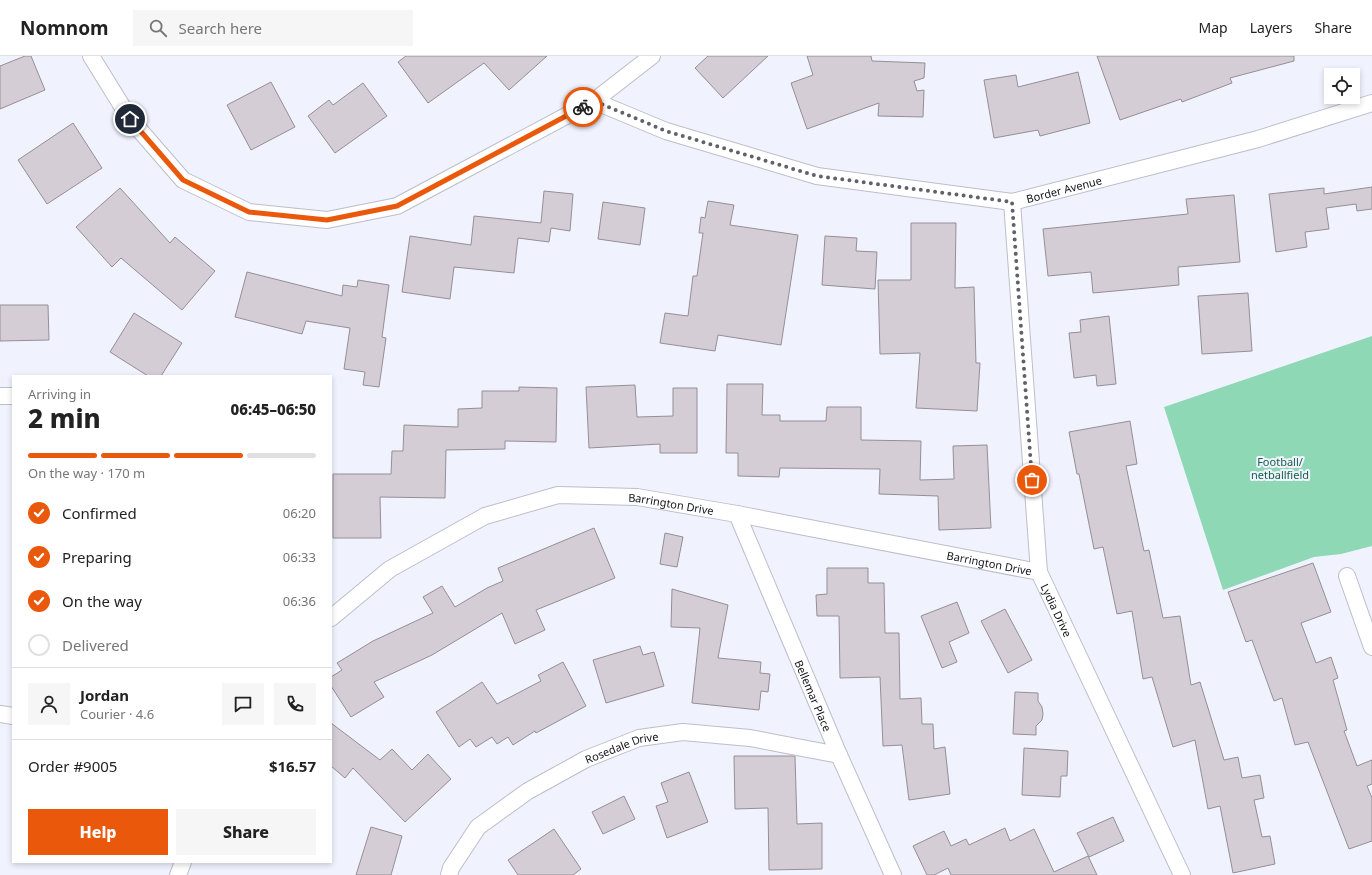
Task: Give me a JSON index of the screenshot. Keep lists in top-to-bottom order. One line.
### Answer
{"streets":{"street":["Border Avenue","Barrington Drive","Lydia Drive","Bellemar Place","Rosedale Drive"]},"crossings":[["Border Avenue","Lydia Drive"],["Barrington Drive","Lydia Drive"],["Barrington Drive","Bellemar Place"],["Bellemar Place","Rosedale Drive"]],"parks":["Football/ netballfield"],"page":{"header":"Nomnom","search":"Search here","nav":["Map","Layers","Share"],"heading":["2 min","Arriving in","06:45–06:50"],"panel":["Jordan","Courier · 4.6","Order #9005","$16.57"],"bar":"On the way · 170 m","list":[["Confirmed","06:20"],["Preparing","06:33"],["On the way","06:36"],"Delivered"],"buttons":["Help","Share"]}}
